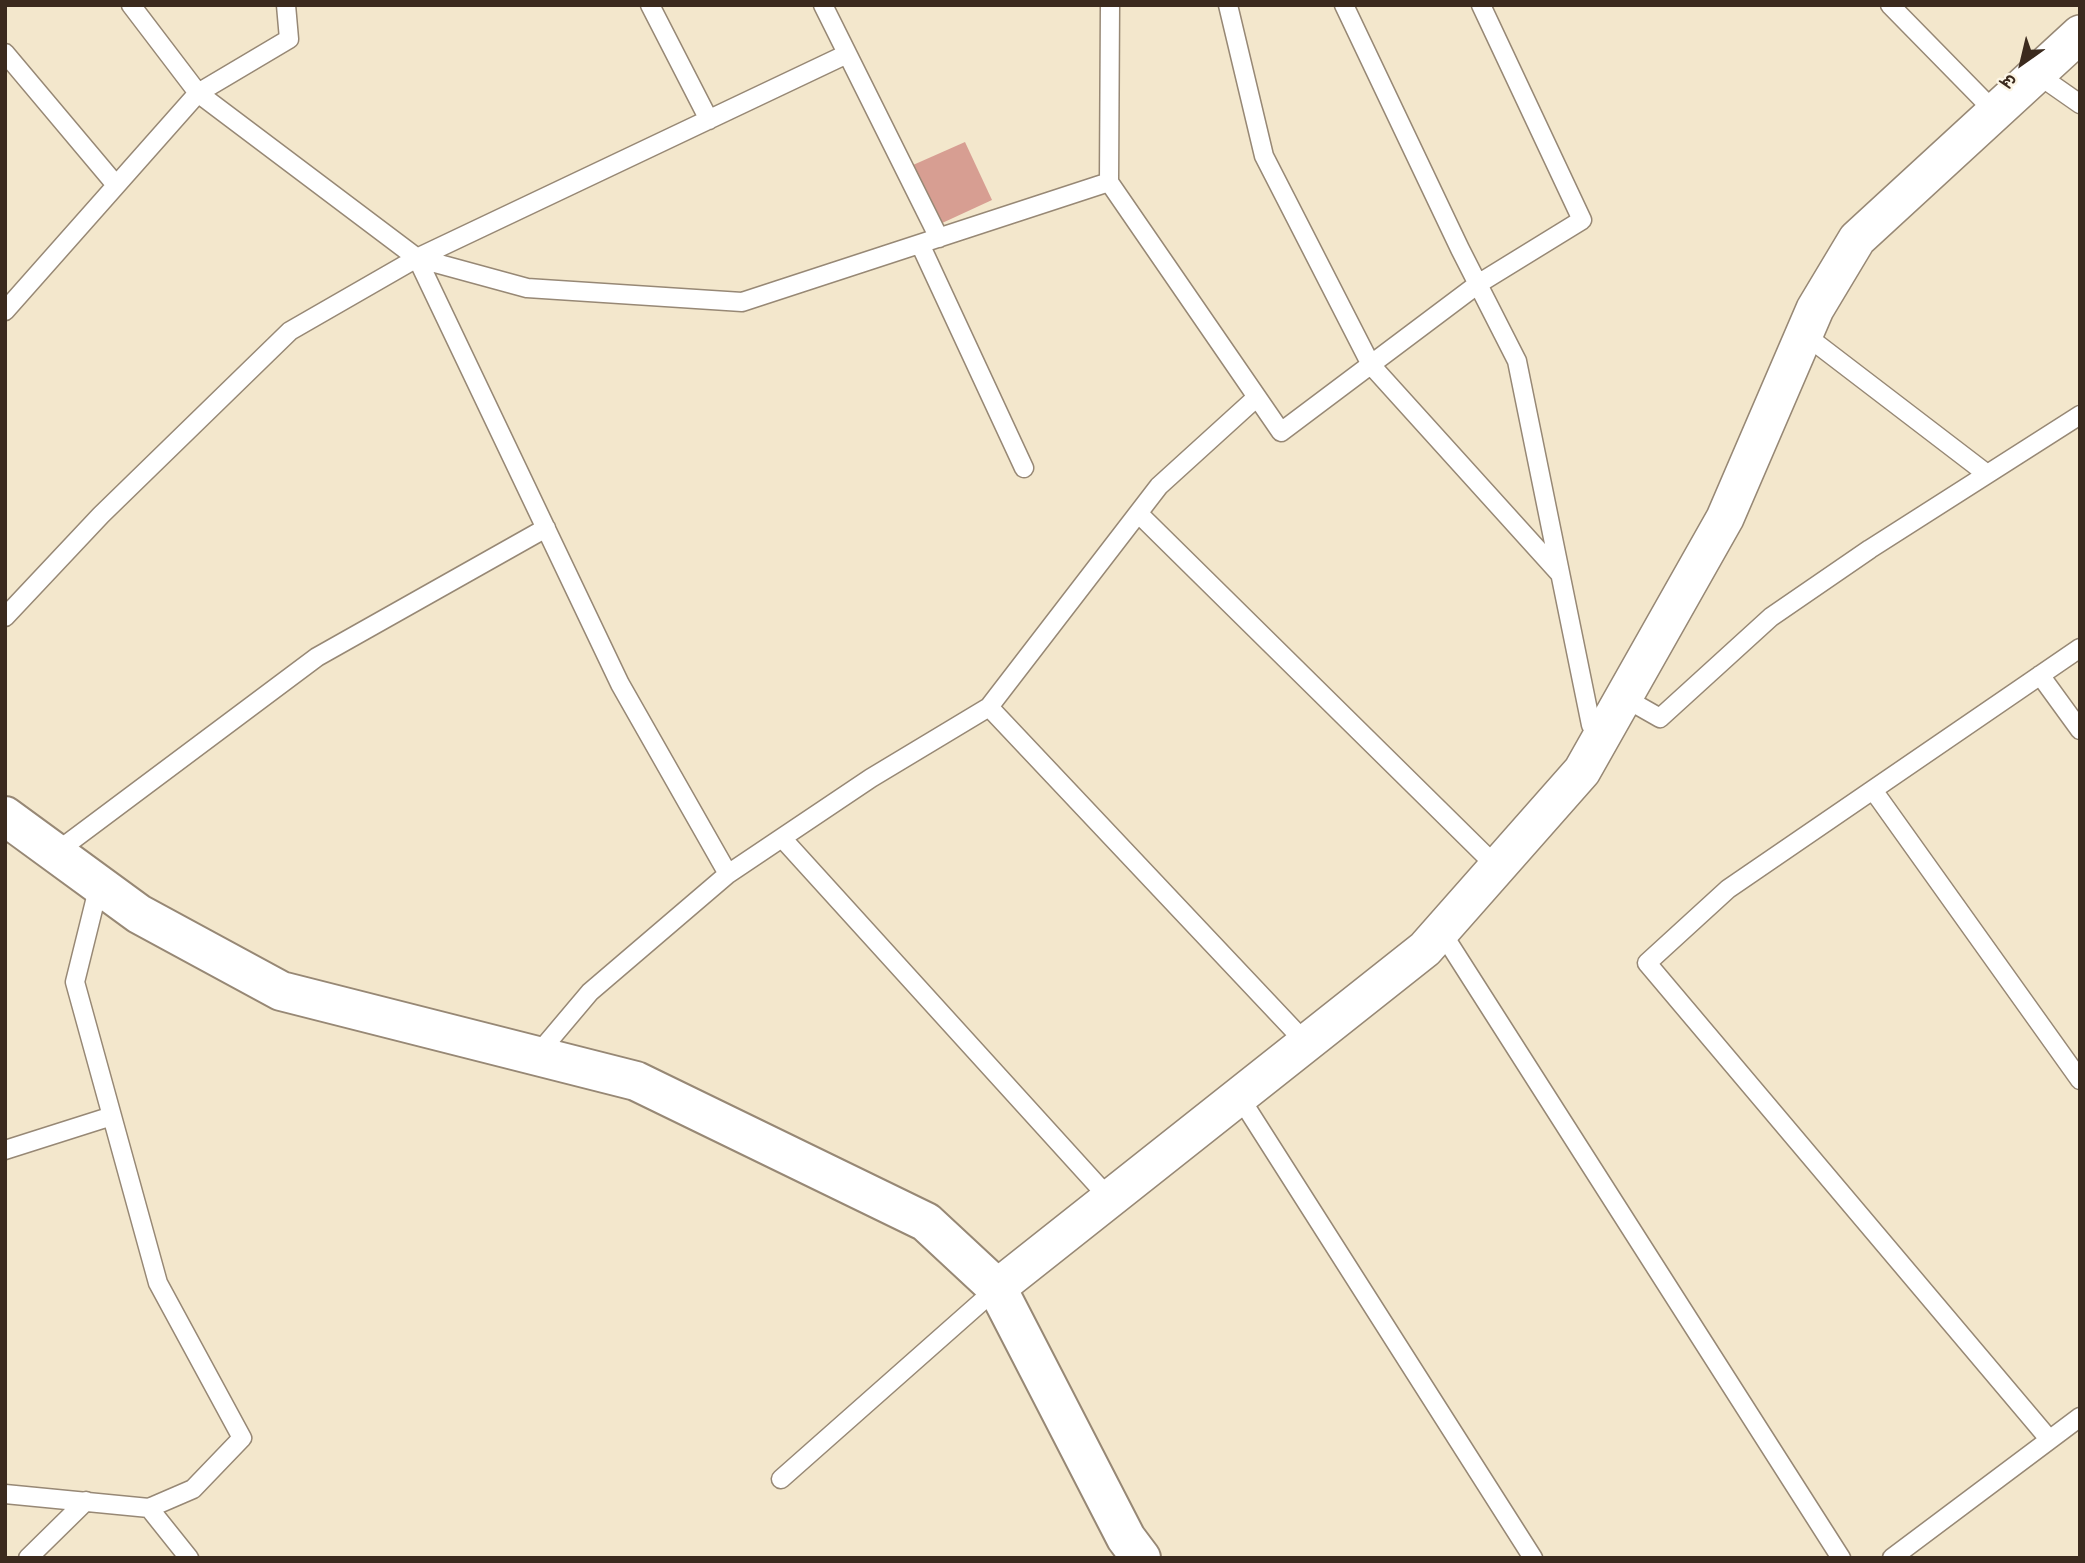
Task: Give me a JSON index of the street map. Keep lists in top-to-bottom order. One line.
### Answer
{"north":"bottom left"}
